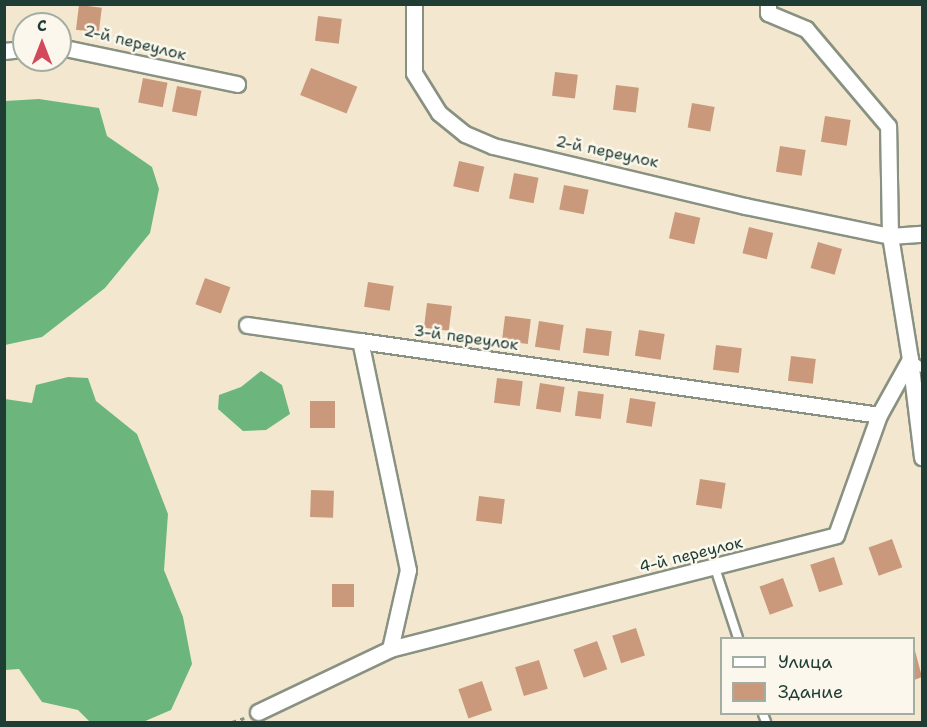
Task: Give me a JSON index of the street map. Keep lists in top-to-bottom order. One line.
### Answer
{"streets":{"street":["2-й переулок","3-й переулок","4-й переулок"]},"crossings":[["3-й переулок","4-й переулок"]],"legend":["Улица","Здание"],"north":"top"}
